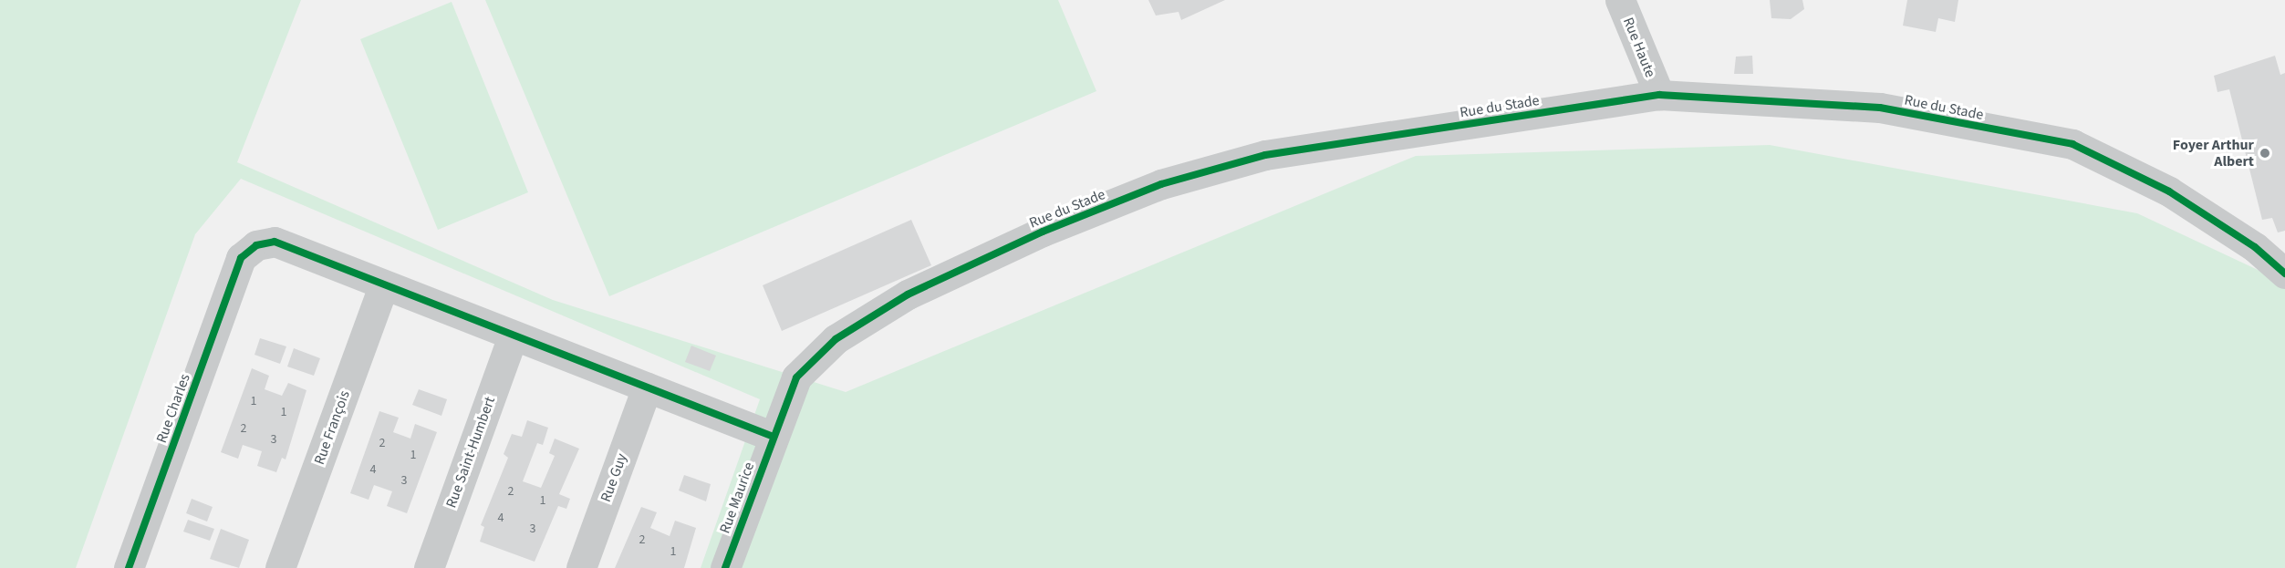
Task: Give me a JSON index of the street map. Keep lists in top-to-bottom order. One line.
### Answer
{"streets":{"street":["Rue Haute","Rue du Stade","Rue Charles","Rue François","Rue Saint-Humbert","Rue Guy","Rue Maurice"]},"crossings":[["Rue Haute","Rue du Stade"],["Rue du Stade","Rue Maurice"],["Rue Charles","Rue François"]],"places":["Foyer Arthur Albert"],"house_numbers":["1","1","2","3","2","1","4","3","2","1","4","3","2","1"]}
